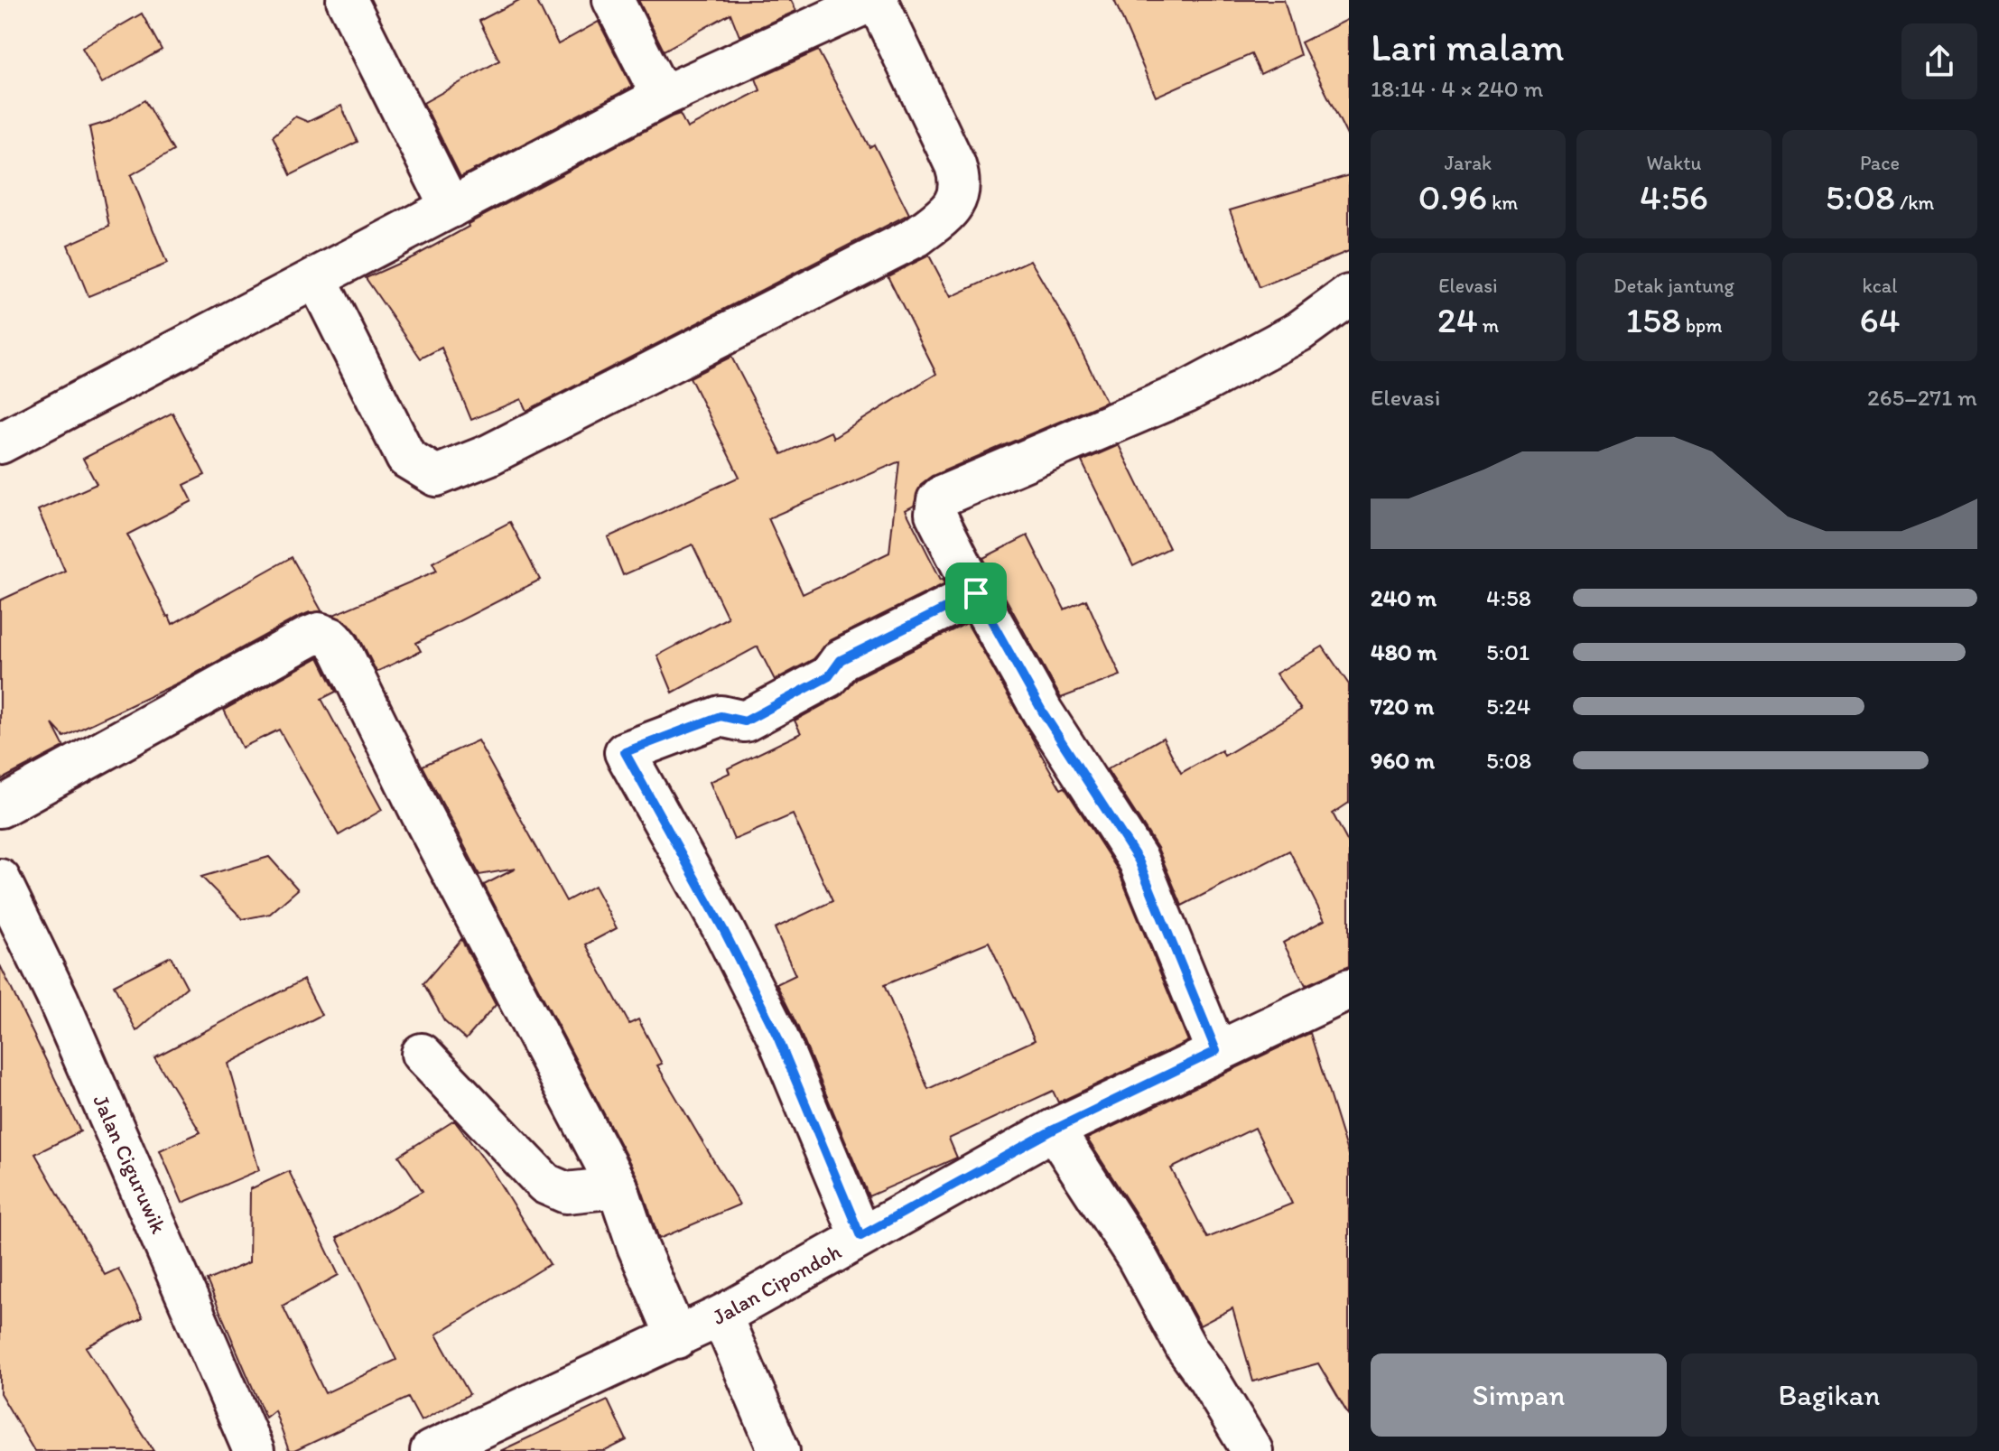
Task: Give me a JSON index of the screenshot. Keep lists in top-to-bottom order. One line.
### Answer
{"streets":{"street":["Jalan Ciguruwik","Jalan Cipondoh"]},"page":{"heading":["Lari malam","18:14 · 4 × 240 m"],"stats":[["Jarak","0.96 km"],["Waktu","4:56"],["Pace","5:08 /km"],["Elevasi","24 m"],["Detak jantung","158 bpm"],["kcal","64"]],"chart":["Elevasi","265–271 m"],"list":[{"name":"240 m","note":"4:58"},{"name":"480 m","note":"5:01"},{"name":"720 m","note":"5:24"},{"name":"960 m","note":"5:08"}],"buttons":["Simpan","Bagikan"]}}
